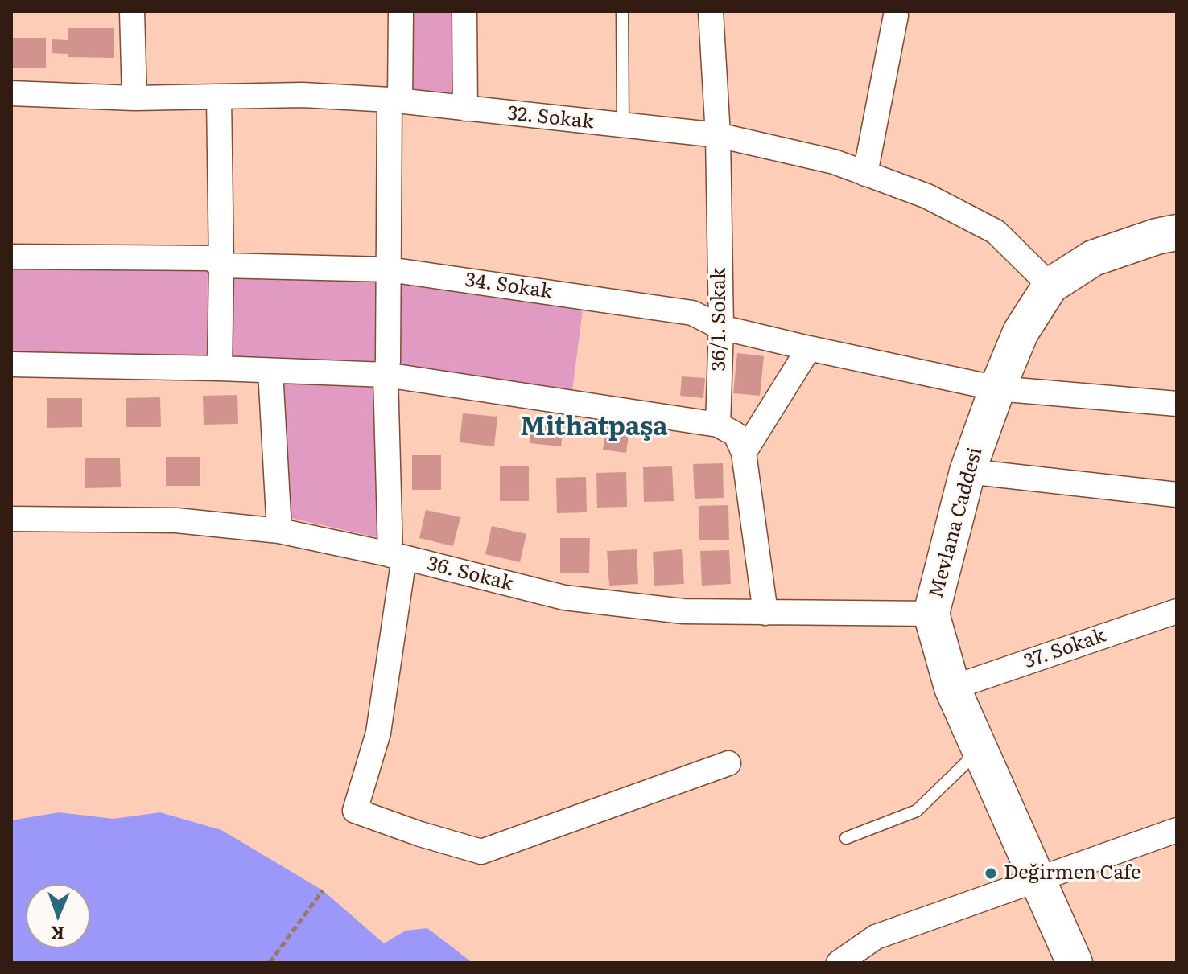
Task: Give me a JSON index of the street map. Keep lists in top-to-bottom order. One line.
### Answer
{"streets":{"main road":["Mevlana Caddesi"],"street":["32. Sokak","34. Sokak","36/1. Sokak","36. Sokak","37. Sokak"]},"crossings":[["32. Sokak","36/1. Sokak"],["32. Sokak","Mevlana Caddesi"],["34. Sokak","36/1. Sokak"],["34. Sokak","Mevlana Caddesi"],["Mevlana Caddesi","36. Sokak"],["Mevlana Caddesi","37. Sokak"]],"districts":["Mithatpaşa"],"places":["Değirmen Cafe"],"north":"bottom"}
